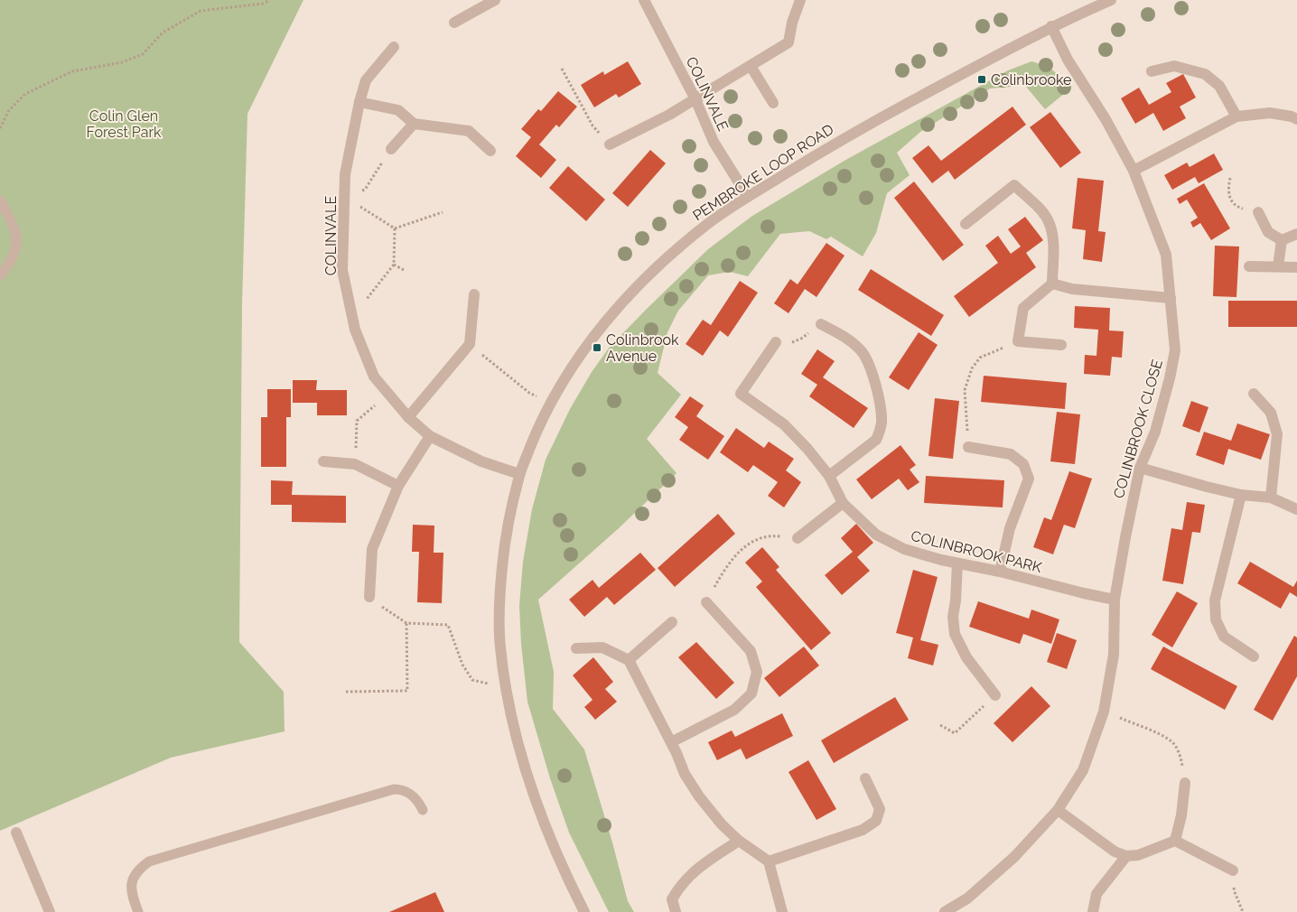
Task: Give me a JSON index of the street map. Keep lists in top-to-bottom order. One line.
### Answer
{"streets":{"street":["COLINVALE","PEMBROKE LOOP ROAD","COLINBROOK CLOSE","COLINBROOK PARK"]},"crossings":[["COLINVALE","PEMBROKE LOOP ROAD"],["PEMBROKE LOOP ROAD","COLINBROOK CLOSE"],["COLINBROOK CLOSE","COLINBROOK PARK"]],"parks":["Colin Glen Forest Park"],"places":{"transit":["Colinbrooke","Colinbrook Avenue"]}}
